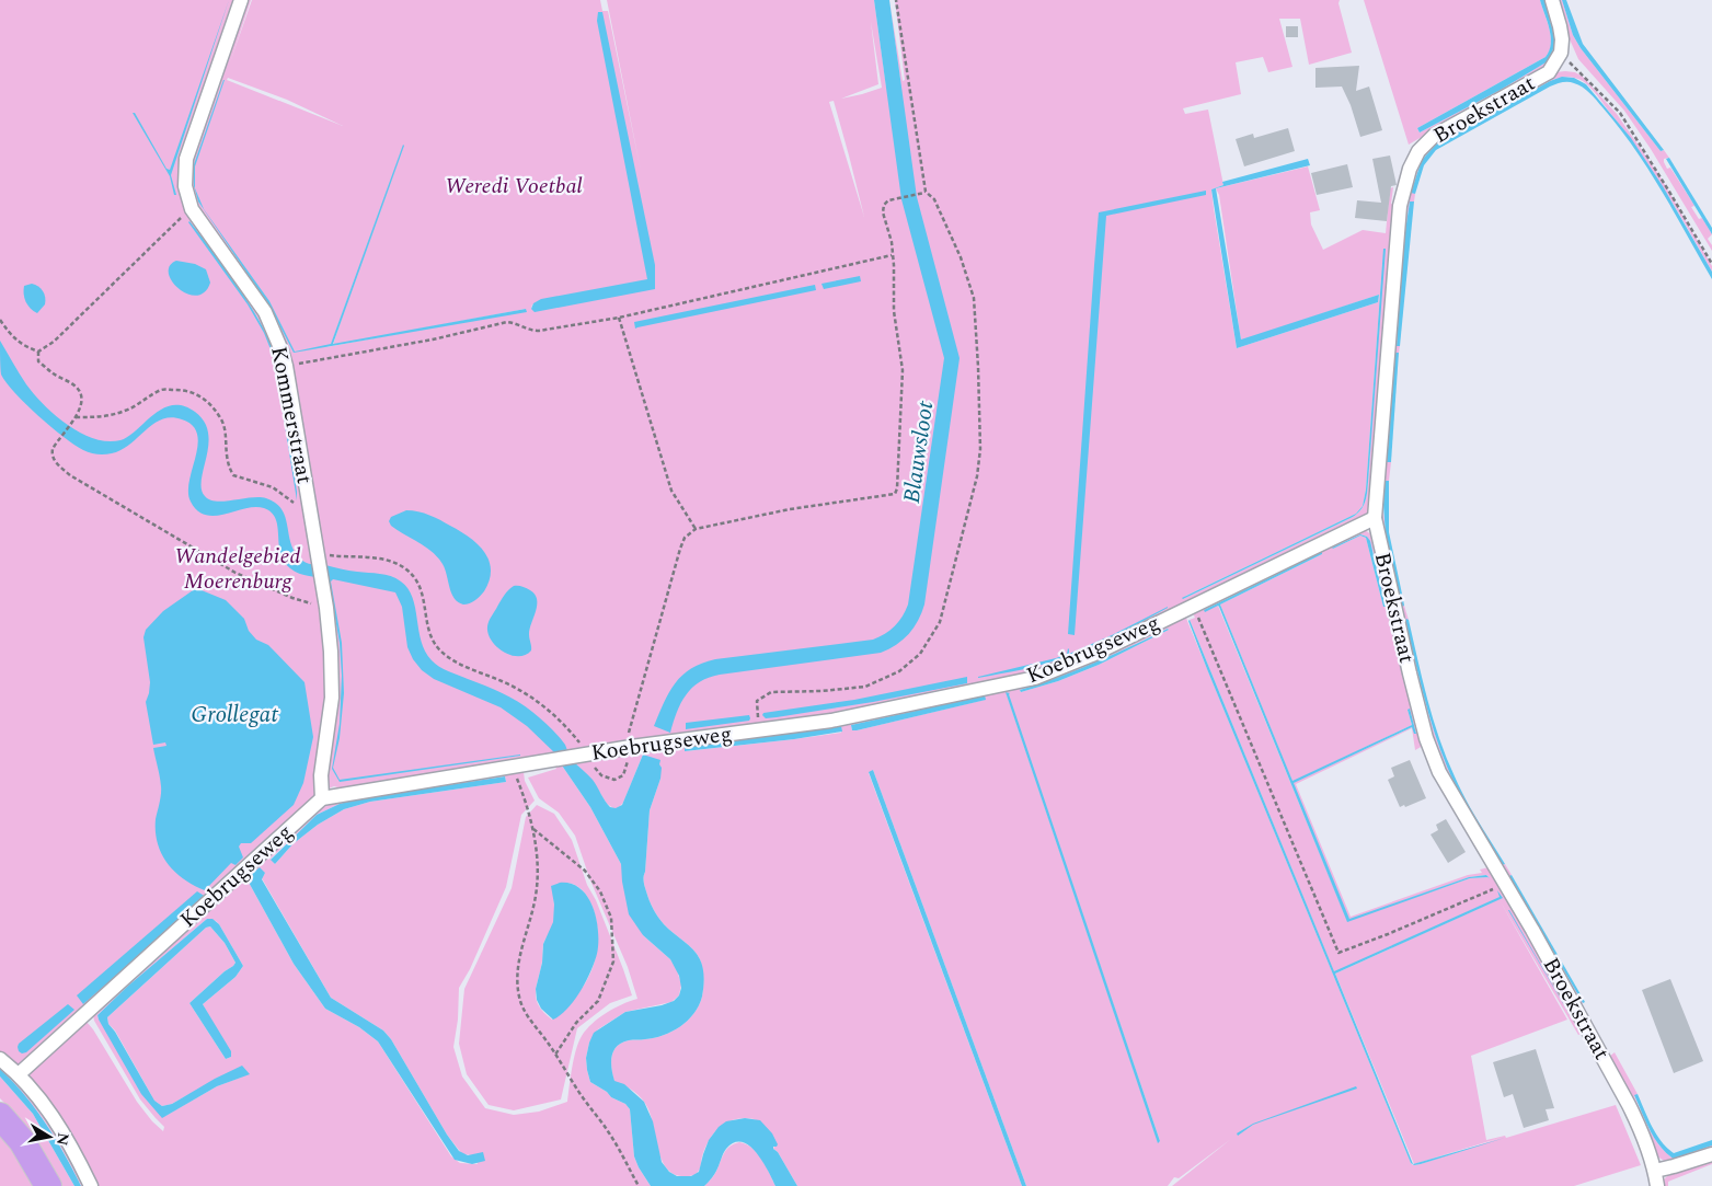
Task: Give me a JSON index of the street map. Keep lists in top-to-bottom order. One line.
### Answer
{"streets":{"street":["Broekstraat","Kommerstraat","Koebrugseweg"]},"crossings":[["Broekstraat","Koebrugseweg"],["Kommerstraat","Koebrugseweg"]],"water":["Blauwsloot","Grollegat"],"parks":["Weredi Voetbal","Wandelgebied Moerenburg"],"north":"right"}
